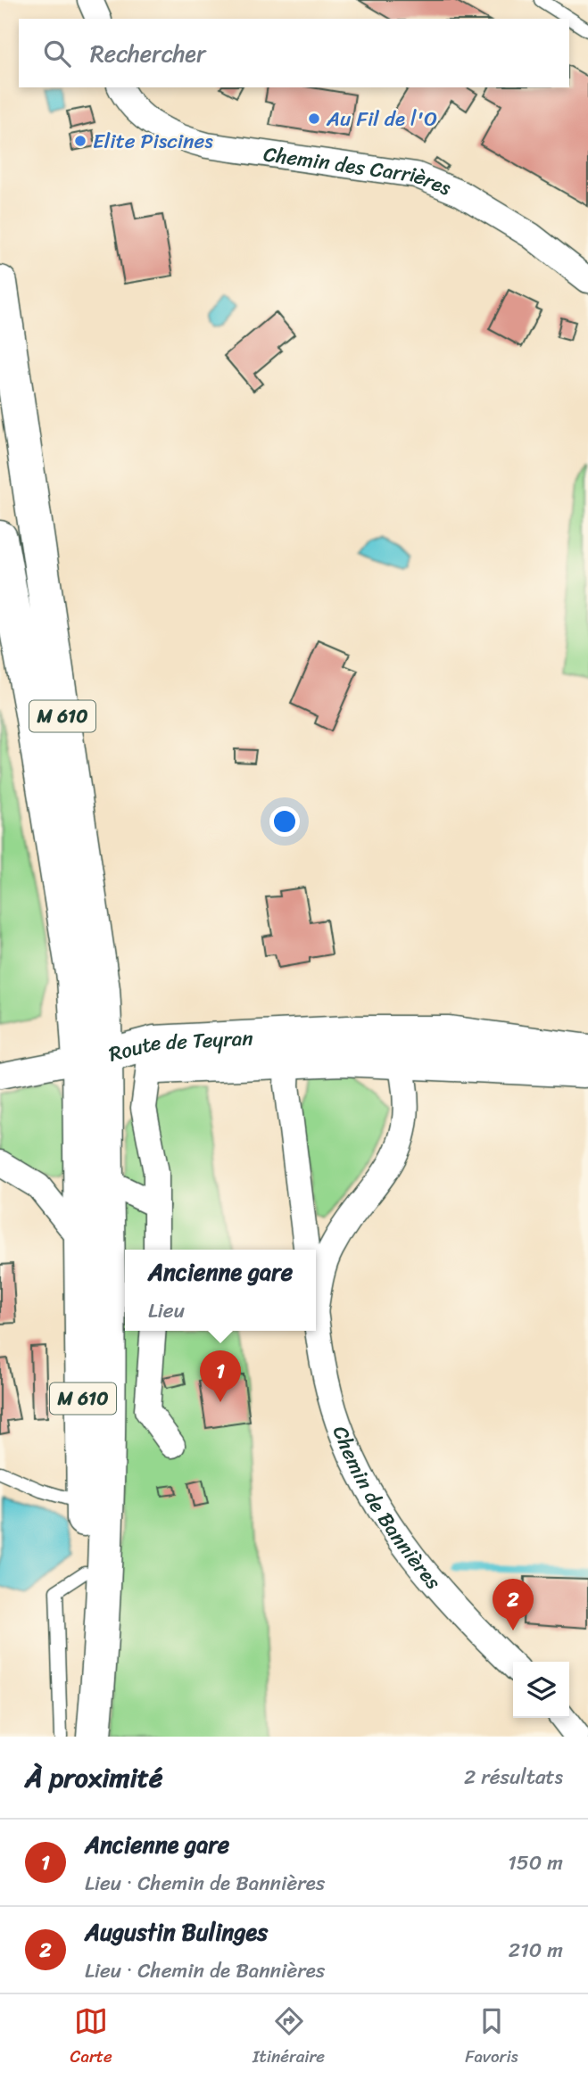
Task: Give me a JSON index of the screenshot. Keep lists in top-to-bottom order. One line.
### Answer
{"streets":{"main road":["M 610","Route de Teyran"],"street":["Chemin des Carrières","Chemin de Bannières"]},"crossings":[["M 610","Route de Teyran"],["Route de Teyran","Chemin de Bannières"]],"places":["Au Fil de l'O","Elite Piscines"],"page":{"search":"Rechercher","popup":["Ancienne gare","Lieu"],"pins":["1","2"],"heading":["À proximité","2 résultats"],"list":[{"mark":"1","name":"Ancienne gare","note":"Lieu · Chemin de Bannières","value":"150 m"},{"mark":"2","name":"Augustin Bulinges","note":"Lieu · Chemin de Bannières","value":"210 m"}],"nav":["Carte","Itinéraire","Favoris"]}}
